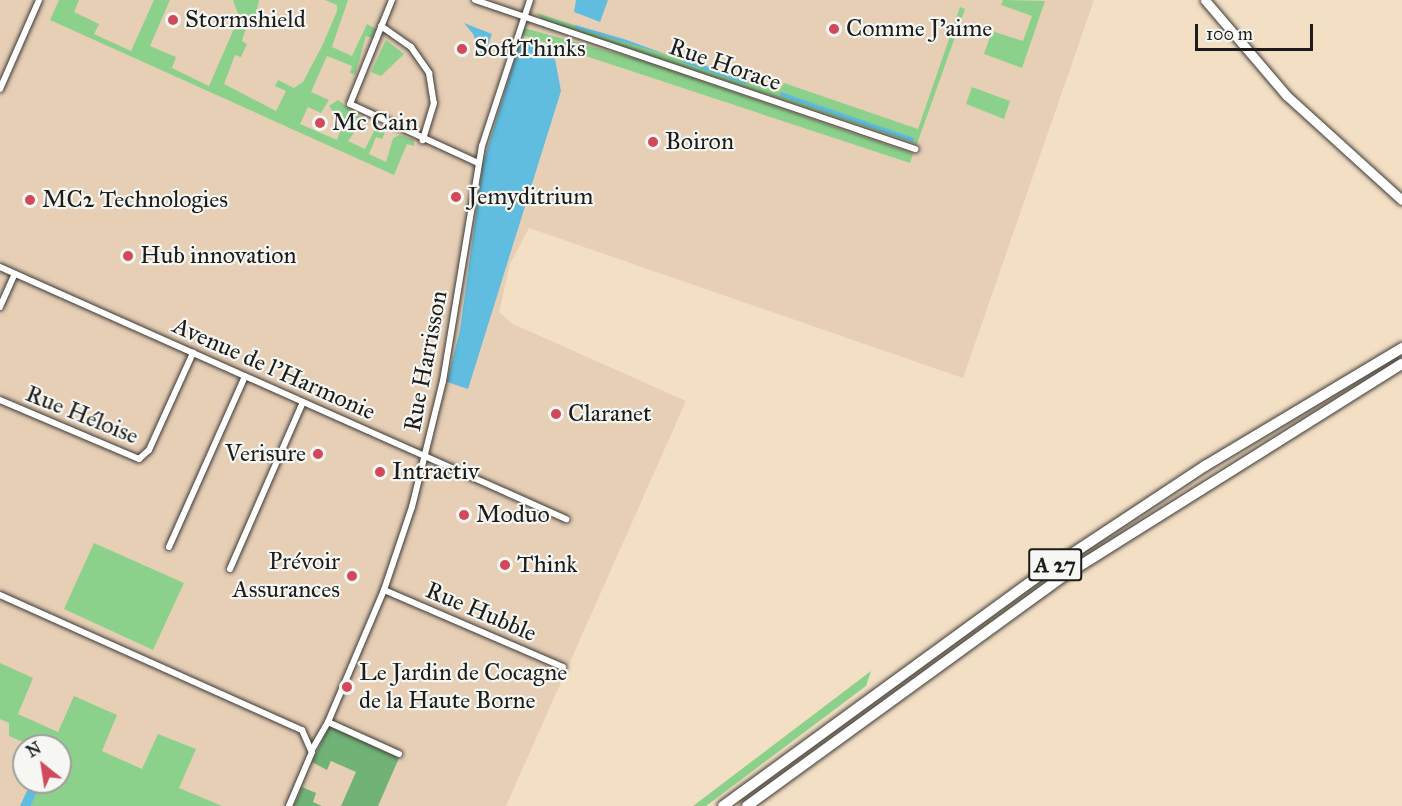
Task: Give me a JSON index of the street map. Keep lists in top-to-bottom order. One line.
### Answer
{"streets":{"highway":["A 27"],"street":["Rue Horace","Rue Harrisson","Avenue de l'Harmonie","Rue Héloise","Rue Hubble"]},"crossings":[["Rue Horace","Rue Harrisson"],["Rue Harrisson","Avenue de l'Harmonie"],["Rue Harrisson","Rue Hubble"],["Avenue de l'Harmonie","Rue Héloise"]],"places":["Stormshield","Comme J'aime","SoftThinks","Mc Cain","Boiron","Jemyditrium","MC2 Technologies","Hub innovation","Claranet","Verisure","Intractiv","Moduo","Think","Prévoir Assurances","Le Jardin de Cocagne de la Haute Borne"],"scale_bar":"100 m","north":"top left"}
